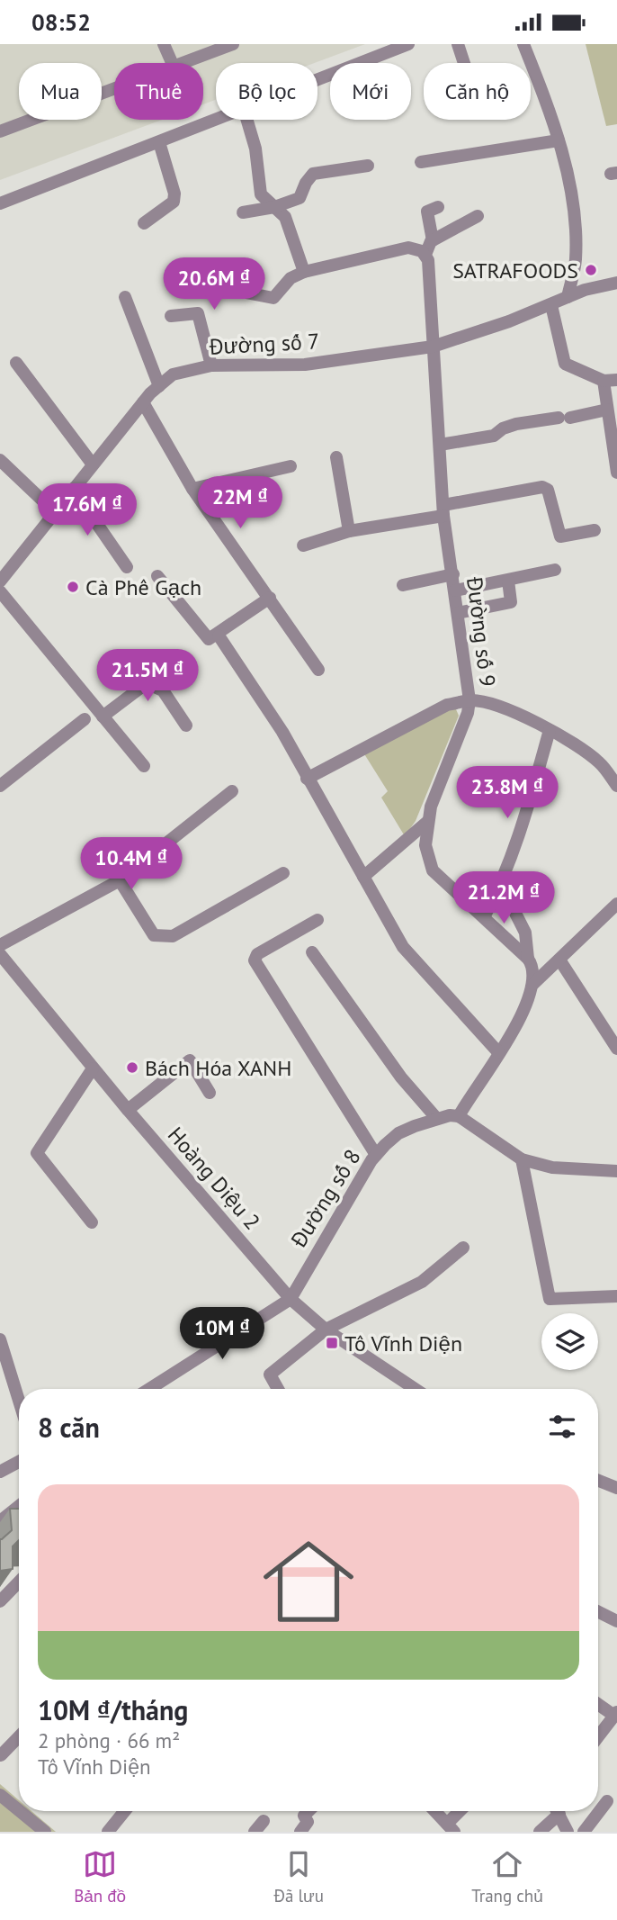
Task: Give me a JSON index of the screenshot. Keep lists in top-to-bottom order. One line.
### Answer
{"streets":{"street":["Đường số 7","Đường số 9","Hoàng Diệu 2","Đường số 8"]},"crossings":[["Đường số 7","Đường số 9"],["Hoàng Diệu 2","Đường số 8"]],"places":{"other":["SATRAFOODS","Cà Phê Gạch","Bách Hóa XANH"],"transit":["Tô Vĩnh Diện"]},"page":{"status":"08:52","chip":["Mua","Thuê","Bộ lọc","Mới","Căn hộ"],"price":["20.6M ₫","22M ₫","17.6M ₫","21.5M ₫","23.8M ₫","10.4M ₫","21.2M ₫","10M ₫"],"heading":"8 căn","list":[{"name":"10M ₫/tháng","note":"2 phòng · 66 m² · Tô Vĩnh Diện"}],"tabs":["Bản đồ","Đã lưu","Trang chủ"]}}
